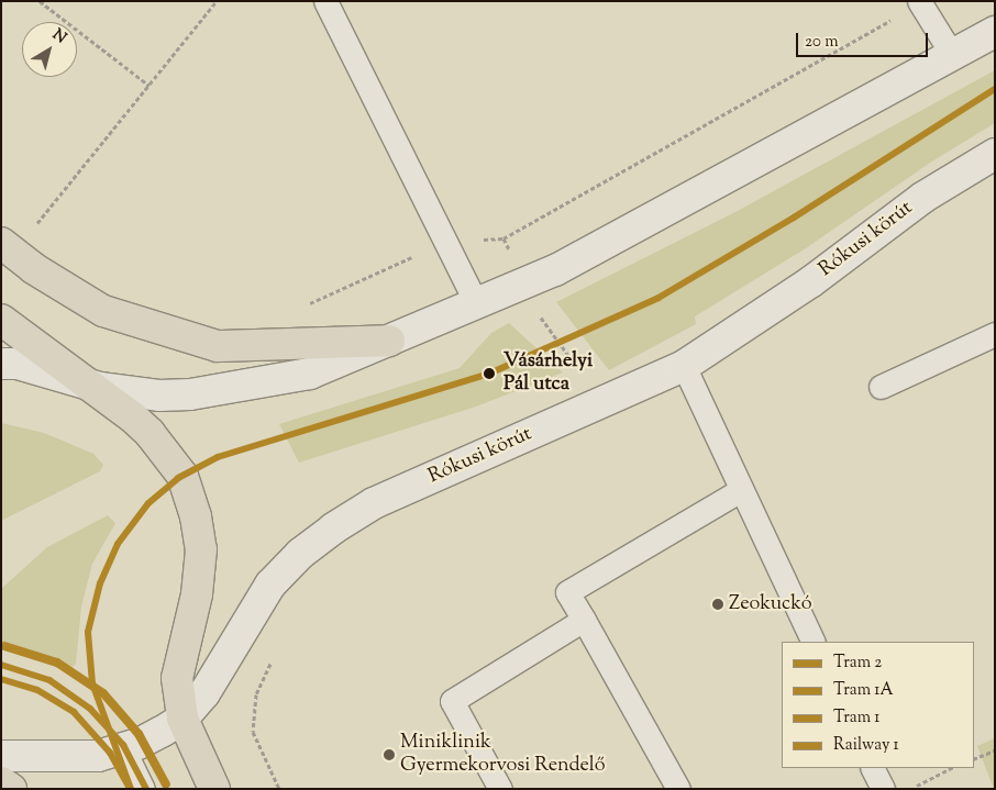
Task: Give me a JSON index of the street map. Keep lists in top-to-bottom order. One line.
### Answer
{"streets":{"main road":["Rókusi körút"]},"places":["Vásárhelyi Pál utca","Zeokuckó","Miniklinik Gyermekorvosi Rendelő"],"lines":["tram line 2","rail line 1","tram line 1A","tram line 1"],"legend":["Tram 2","Tram 1A","Tram 1","Railway 1"],"scale_bar":"20 m","north":"top right"}
